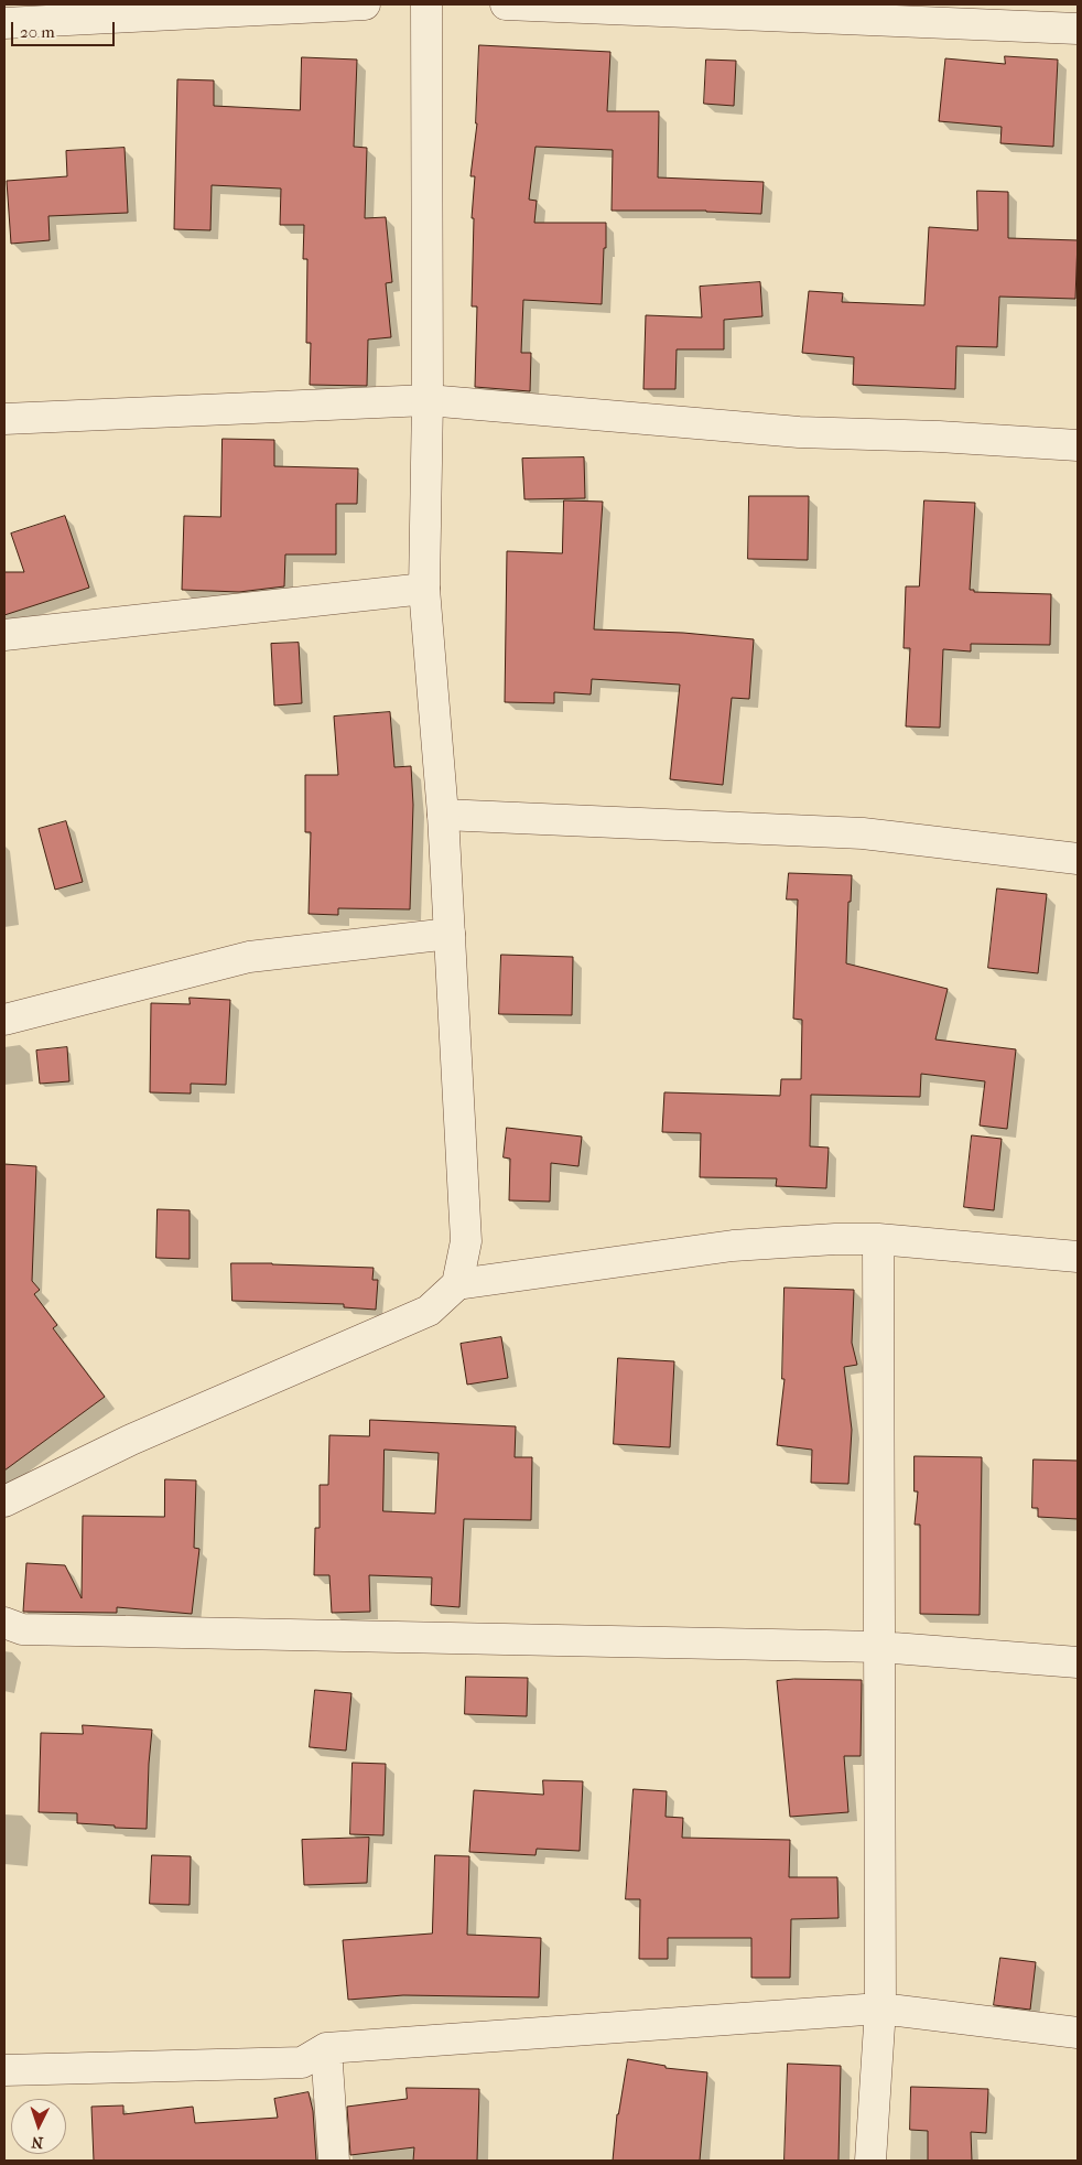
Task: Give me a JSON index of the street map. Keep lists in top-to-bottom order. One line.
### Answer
{"scale_bar":"20 m","north":"bottom"}
